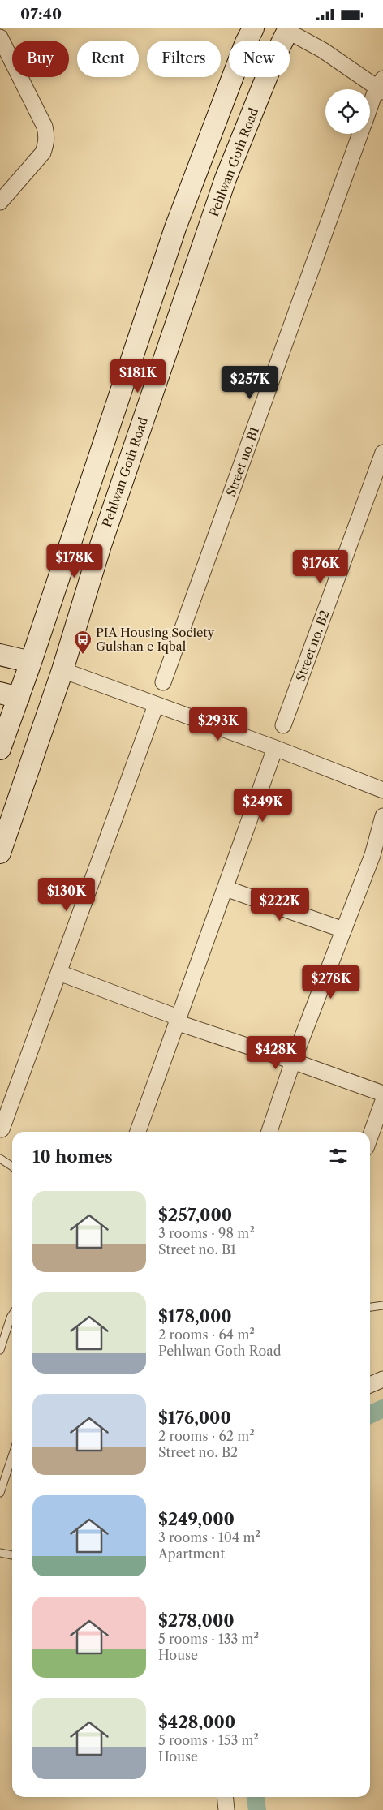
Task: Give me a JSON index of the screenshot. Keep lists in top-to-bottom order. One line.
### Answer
{"streets":{"main road":["Pehlwan Goth Road"],"street":["Street no. B1","Street no. B2"]},"places":{"bus stop":["PIA Housing Society Gulshan e Iqbal"]},"page":{"status":"07:40","chip":["Buy","Rent","Filters","New"],"price":["$181K","$257K","$178K","$176K","$293K","$249K","$130K","$222K","$278K","$428K"],"heading":"10 homes","list":[{"name":"$257,000","note":"3 rooms · 98 m² · Street no. B1"},{"name":"$178,000","note":"2 rooms · 64 m² · Pehlwan Goth Road"},{"name":"$176,000","note":"2 rooms · 62 m² · Street no. B2"},{"name":"$249,000","note":"3 rooms · 104 m² · Apartment"},{"name":"$278,000","note":"5 rooms · 133 m² · House"},{"name":"$428,000","note":"5 rooms · 153 m² · House"}]}}
